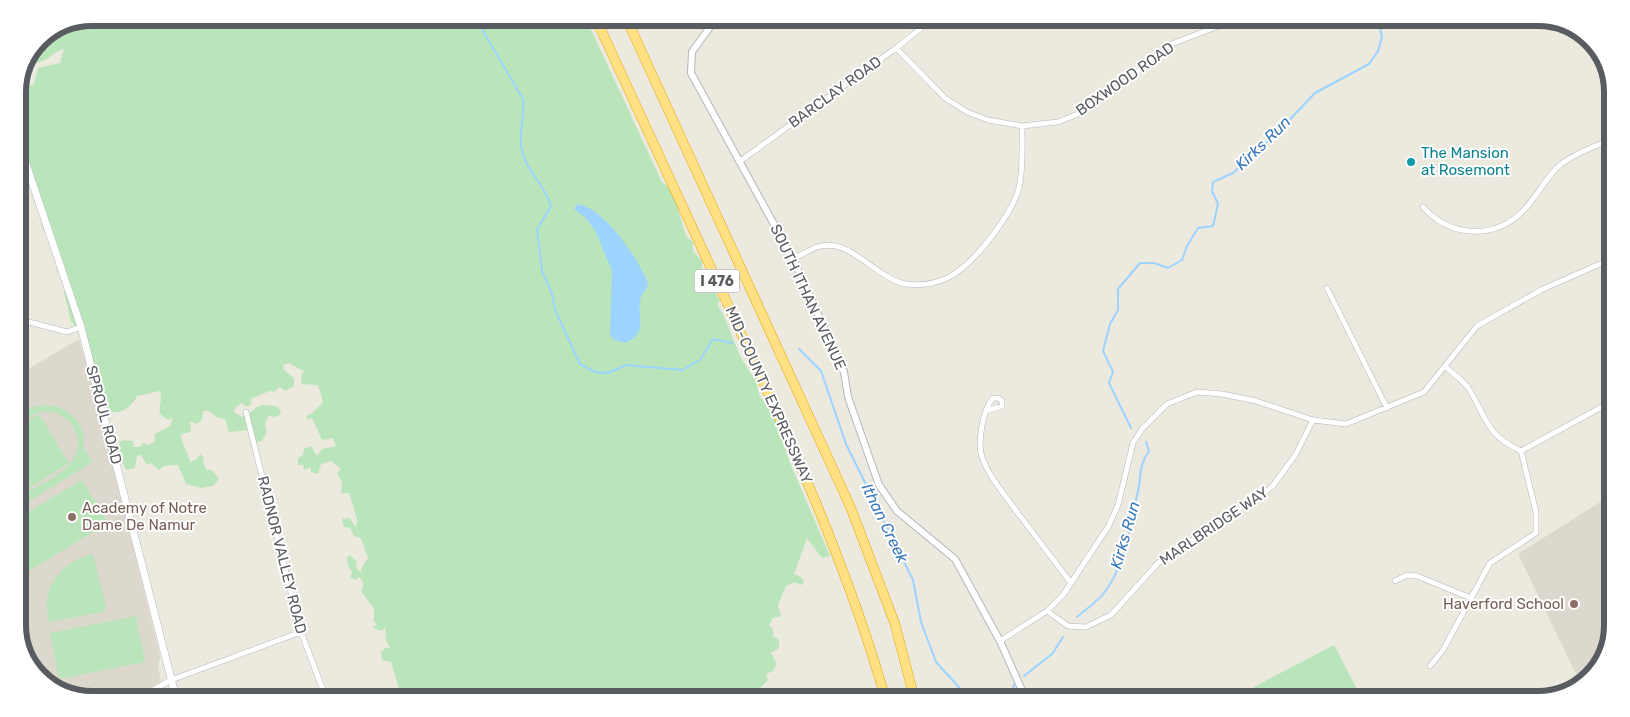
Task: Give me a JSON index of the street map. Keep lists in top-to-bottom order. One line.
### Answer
{"streets":{"highway":["I 476","MID-COUNTY EXPRESSWAY"],"main road":["SPROUL ROAD"],"street":["BOXWOOD ROAD","BARCLAY ROAD","SOUTH ITHAN AVENUE","MARLBRIDGE WAY","RADNOR VALLEY ROAD"]},"crossings":[["BOXWOOD ROAD","BARCLAY ROAD"],["BARCLAY ROAD","SOUTH ITHAN AVENUE"]],"water":["Kirks Run","Ithan Creek"],"places":["The Mansion at Rosemont","Academy of Notre Dame De Namur","Haverford School"]}
